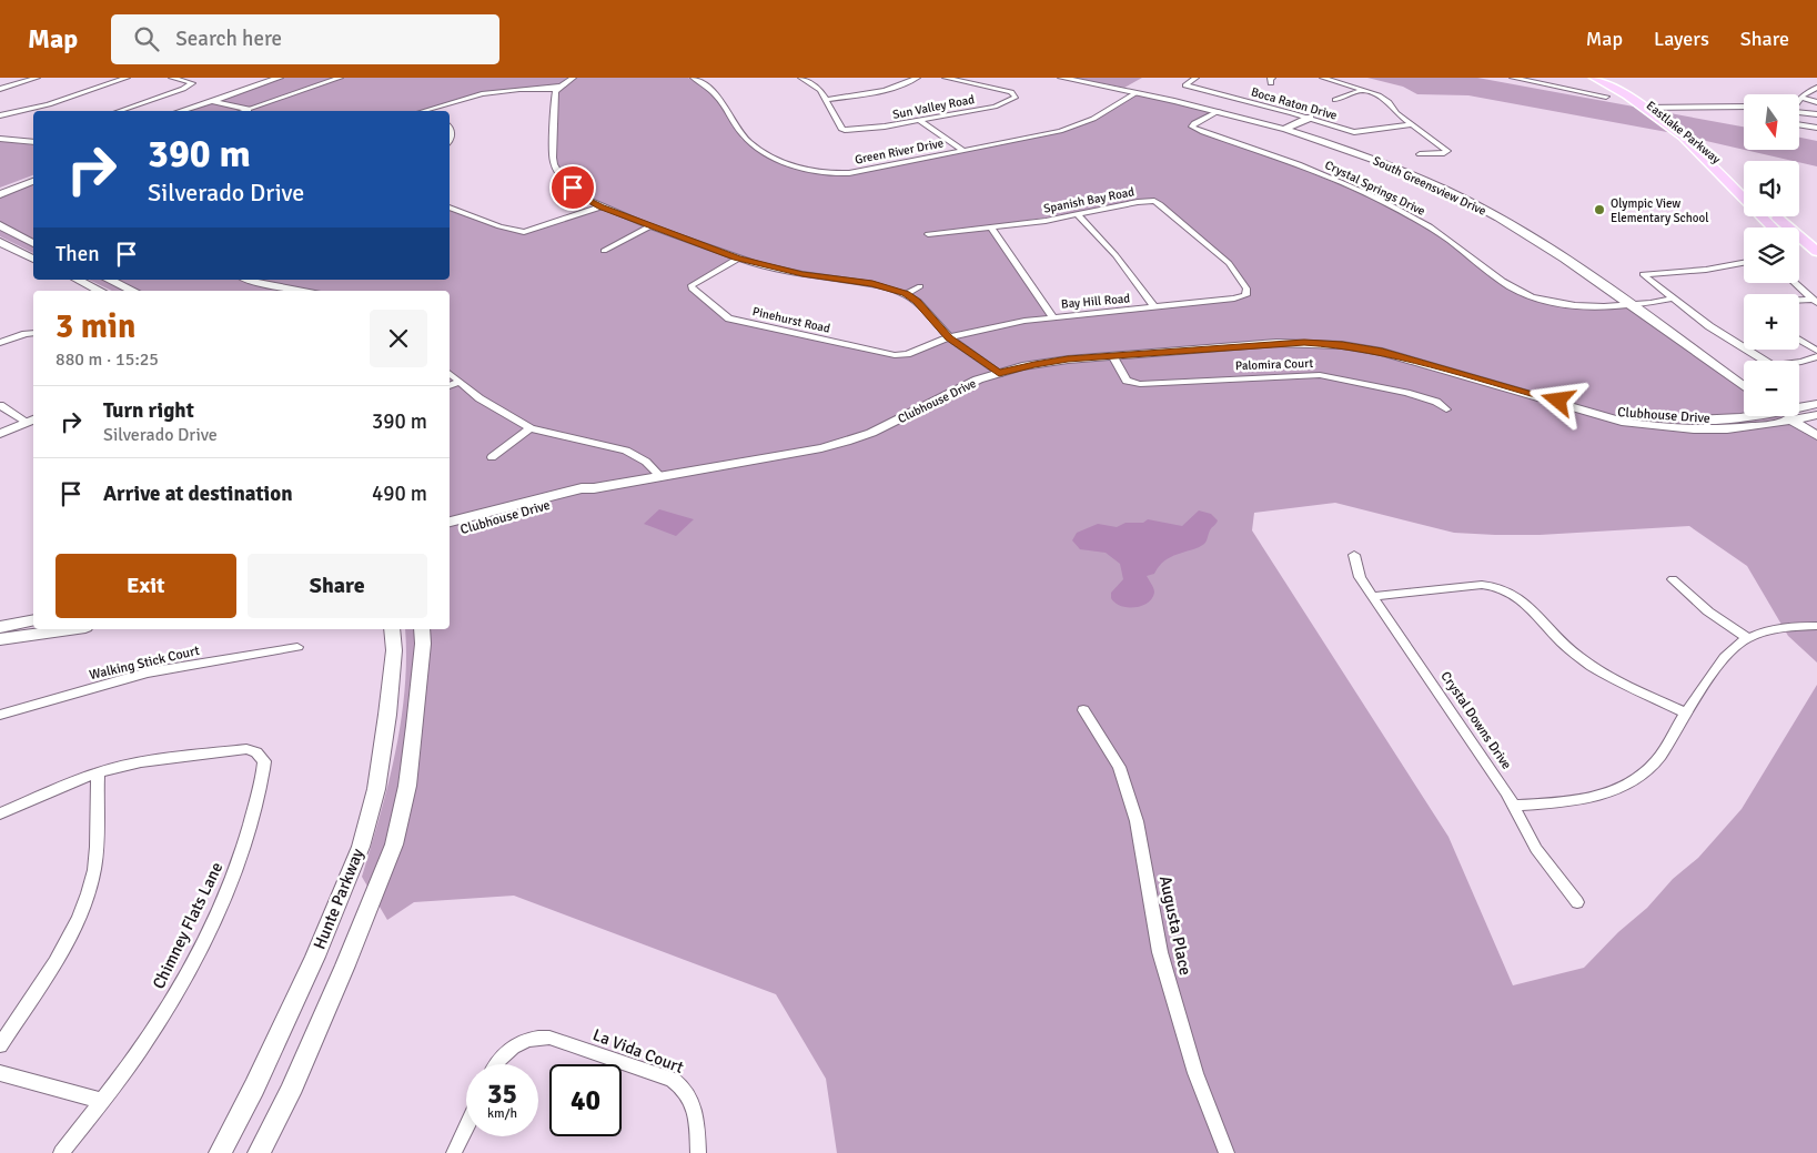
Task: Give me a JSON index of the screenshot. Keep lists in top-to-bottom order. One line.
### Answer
{"streets":{"main road":["Eastlake Parkway"],"street":["Boca Raton Drive","Sun Valley Road","Green River Drive","South Greensview Drive","Crystal Springs Drive","Spanish Bay Road","Bay Hill Road","Pinehurst Road","Palomira Court","Clubhouse Drive","Walking Stick Court","Crystal Downs Drive","Hunte Parkway","Chimney Flats Lane","Augusta Place","La Vida Court"]},"crossings":[["Green River Drive","South Greensview Drive"],["South Greensview Drive","Crystal Springs Drive"],["Spanish Bay Road","Bay Hill Road"],["Bay Hill Road","Pinehurst Road"],["Palomira Court","Clubhouse Drive"]],"places":["Olympic View Elementary School"],"north":"bottom","page":{"header":"Map","search":"Search here","nav":["Map","Layers","Share"],"map_buttons":["+","−"],"turn":["390 m","Silverado Drive"],"then":"Then","heading":["3 min","880 m · 15:25"],"list":[{"name":"Turn right","note":"Silverado Drive","value":"390 m"},{"name":"Arrive at destination","value":"490 m"}],"buttons":["Exit","Share"],"speed":"35 km/h","limit":"40"}}
